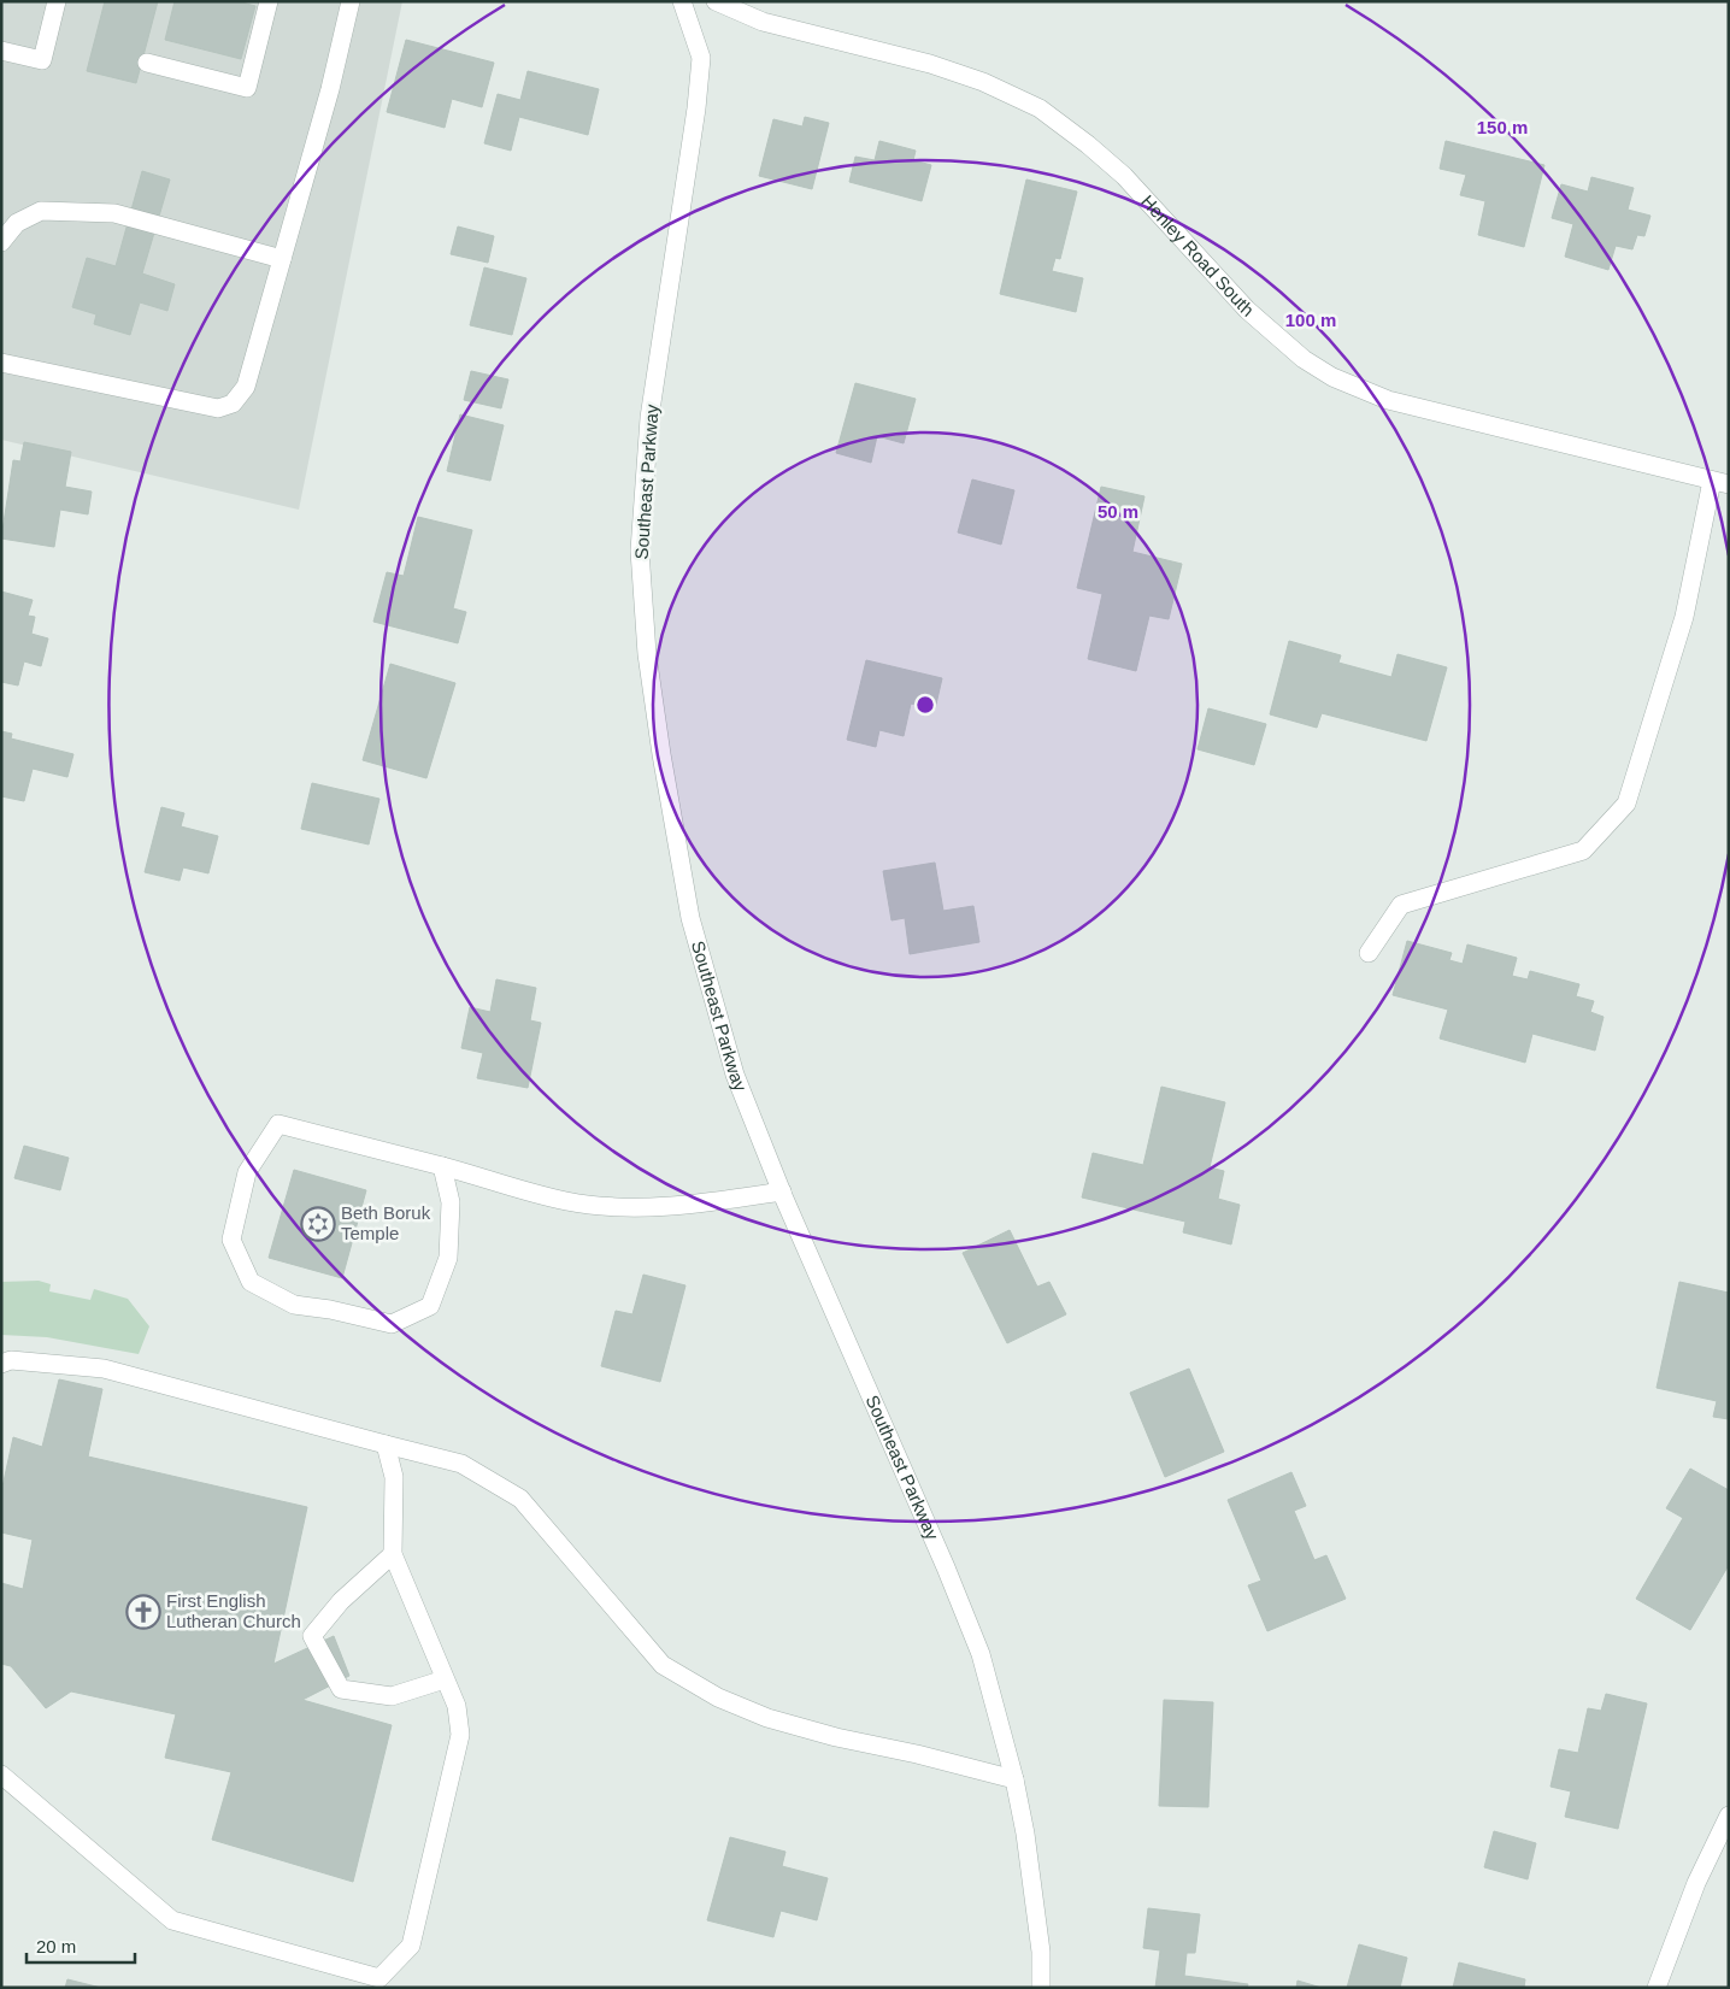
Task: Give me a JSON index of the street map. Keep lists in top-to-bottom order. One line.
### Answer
{"streets":{"street":["Henley Road South","Southeast Parkway"]},"places":{"synagogue":["Beth Boruk Temple"],"church":["First English Lutheran Church"]},"scale_bar":"20 m","rings":["150 m","100 m","50 m"]}
